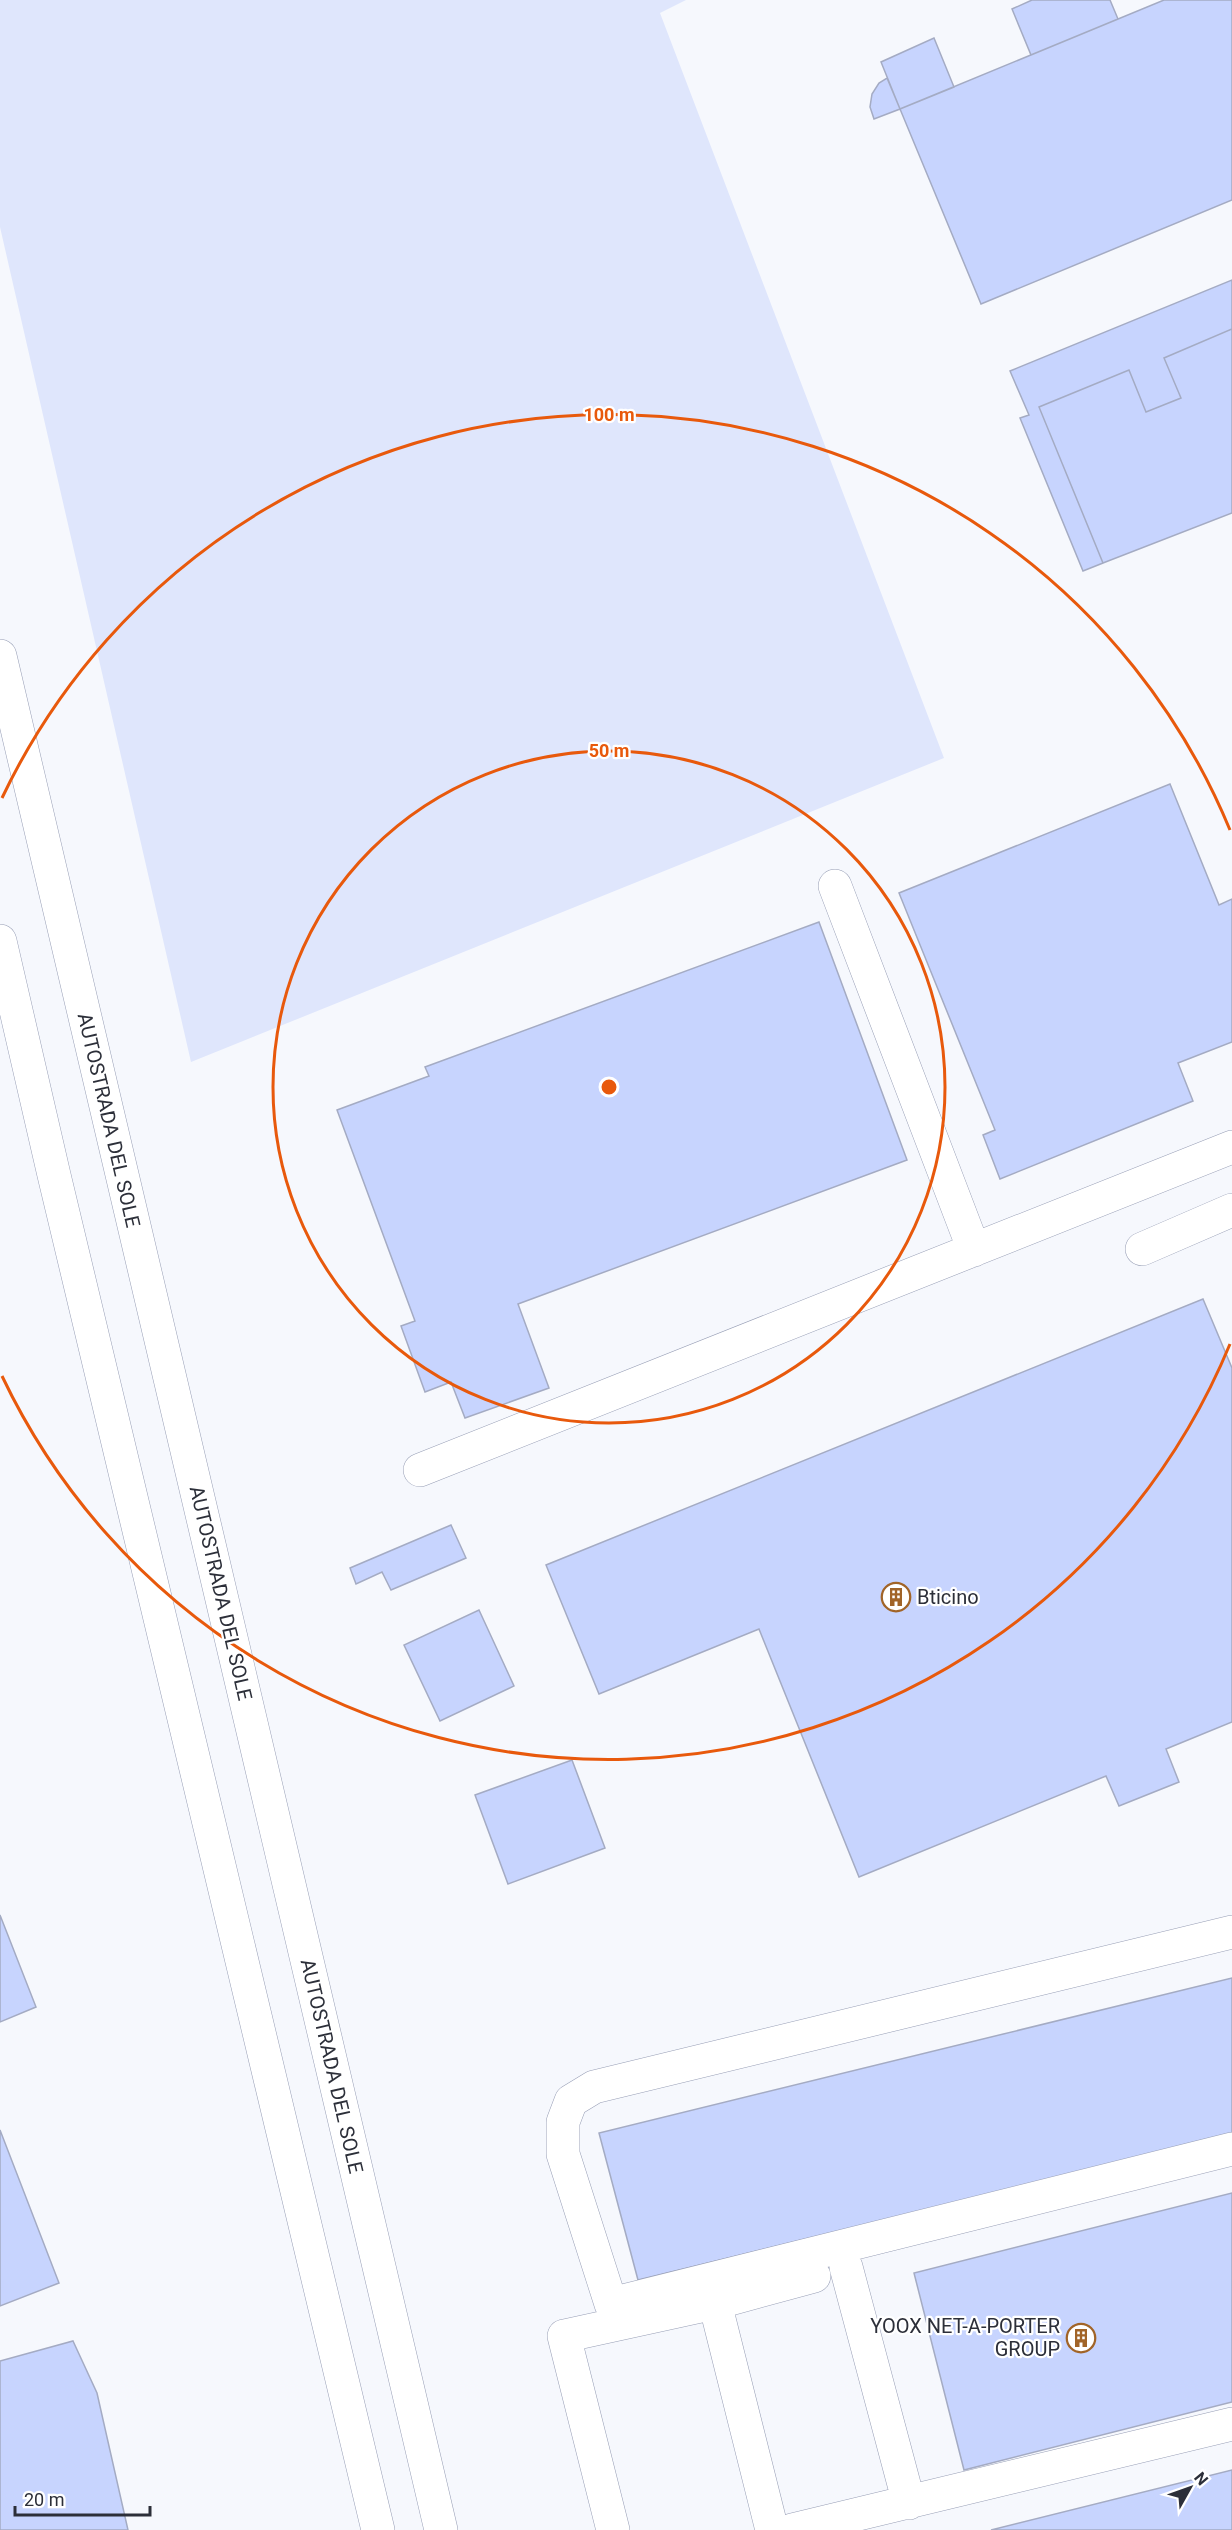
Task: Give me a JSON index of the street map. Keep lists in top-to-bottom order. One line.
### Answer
{"streets":{"main road":["AUTOSTRADA DEL SOLE"]},"places":{"building":["Bticino","YOOX NET-A-PORTER GROUP"]},"scale_bar":"20 m","north":"top right","rings":["100 m","50 m"]}
